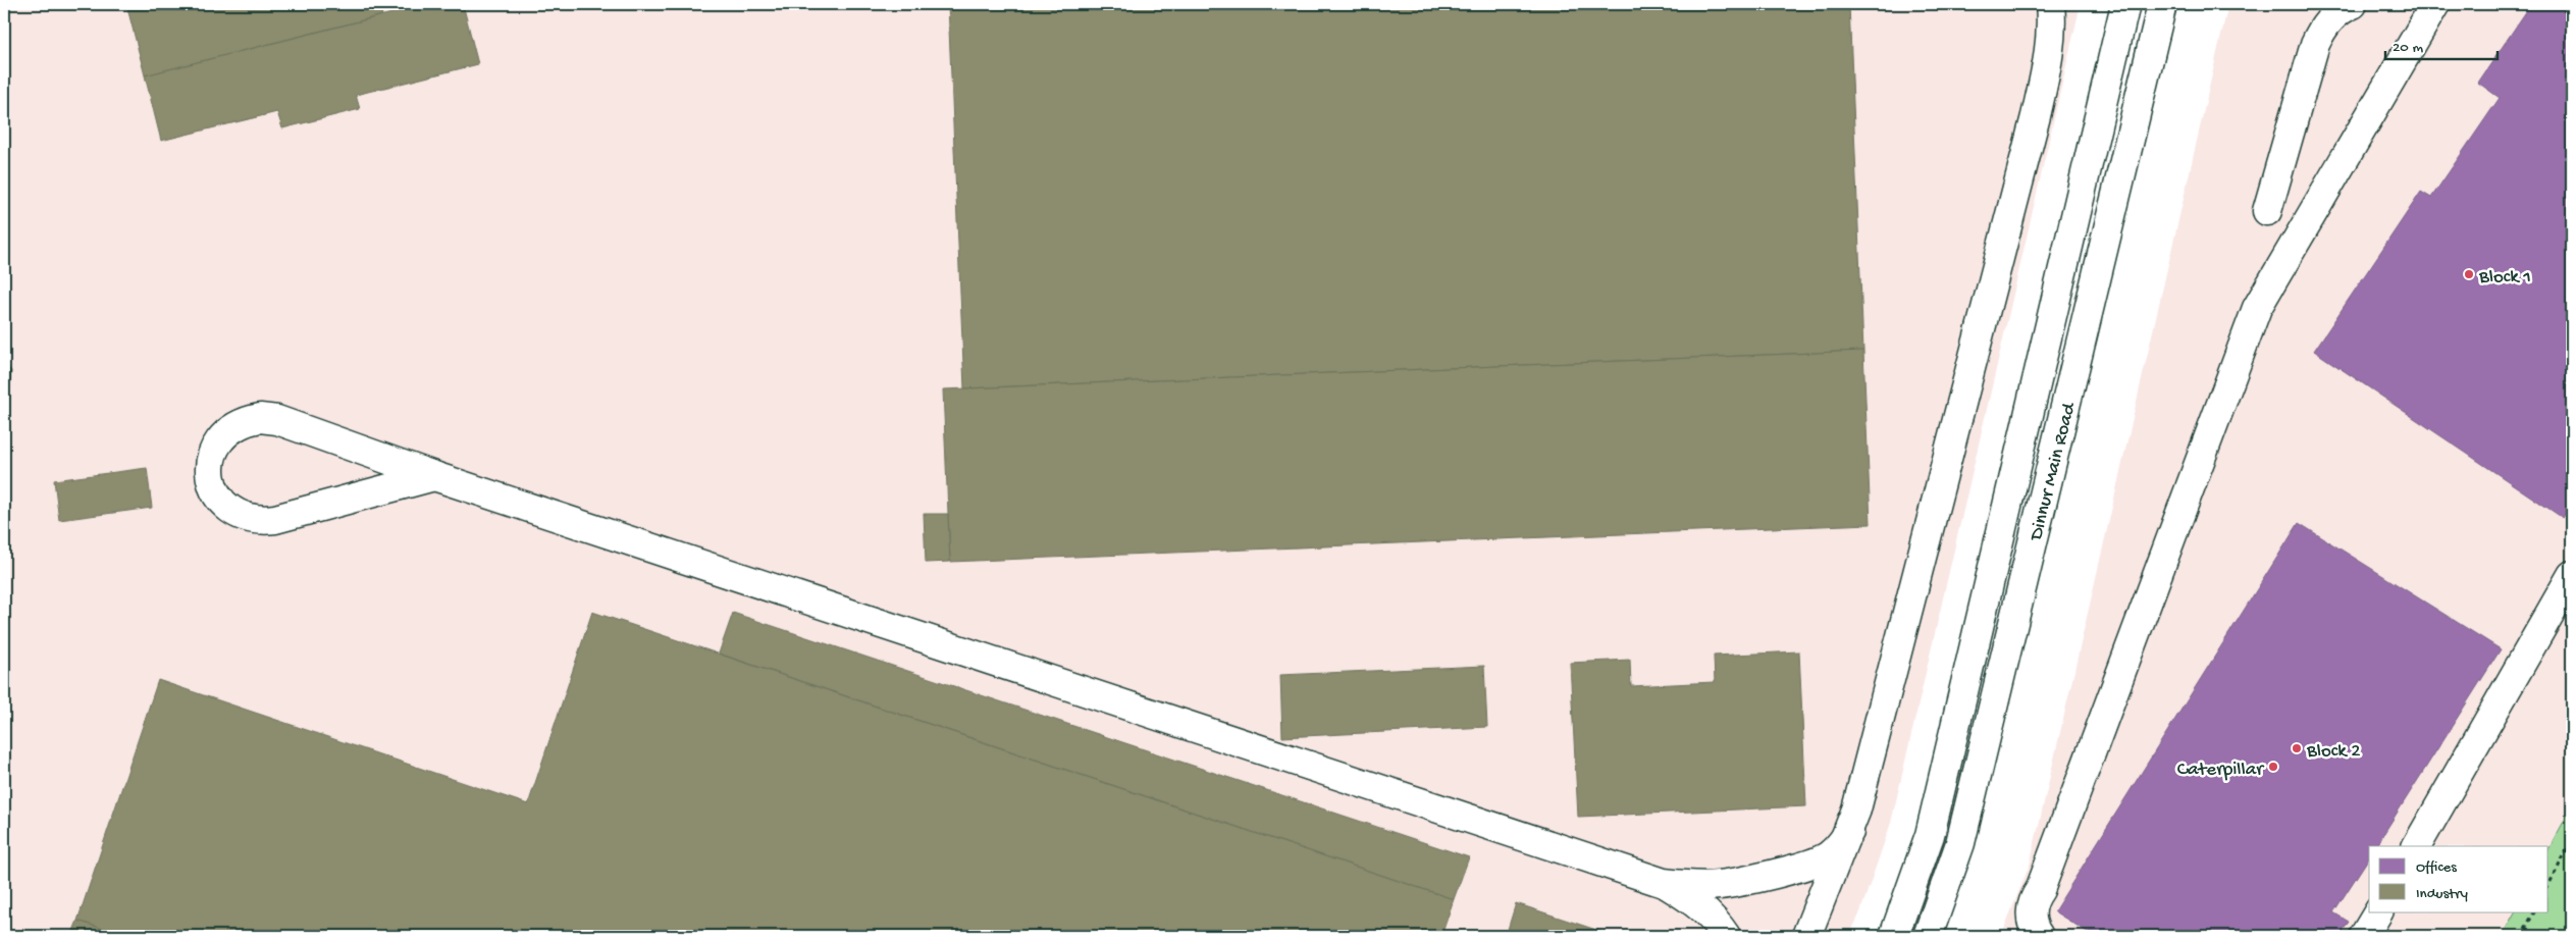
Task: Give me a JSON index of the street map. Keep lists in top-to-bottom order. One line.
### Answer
{"streets":{"street":["Dinnur Main Road"]},"places":["Block 1","Block 2","Caterpillar"],"legend":["Offices","Industry"],"scale_bar":"20 m"}
